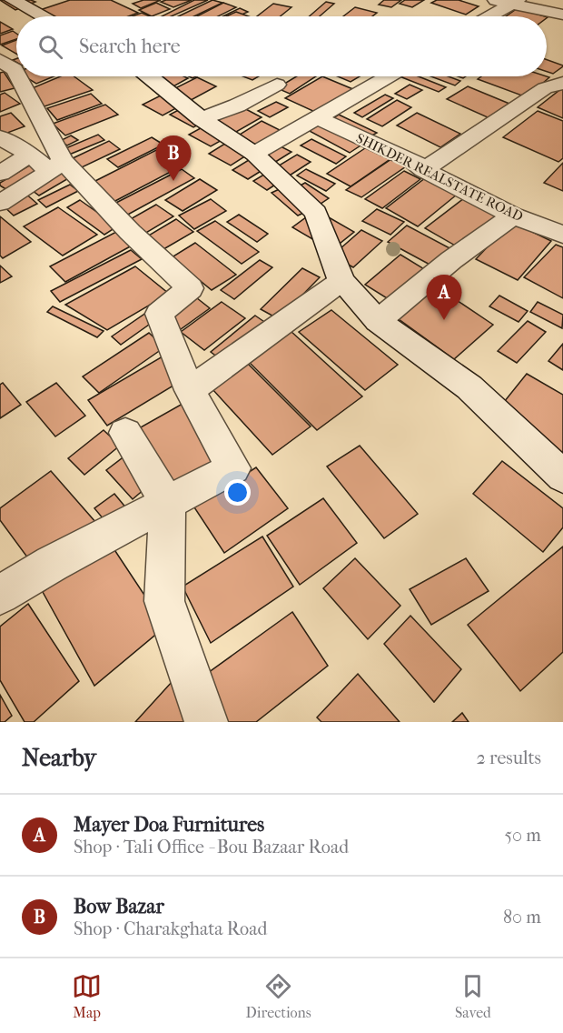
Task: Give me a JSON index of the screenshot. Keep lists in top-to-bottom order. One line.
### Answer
{"streets":{"street":["SHIKDER REALSTATE ROAD"]},"page":{"search":"Search here","pins":["B","A"],"heading":["Nearby","2 results"],"list":[{"mark":"A","name":"Mayer Doa Furnitures","note":"Shop · Tali Office - Bou Bazaar Road","value":"50 m"},{"mark":"B","name":"Bow Bazar","note":"Shop · Charakghata Road","value":"80 m"}],"nav":["Map","Directions","Saved"]}}
